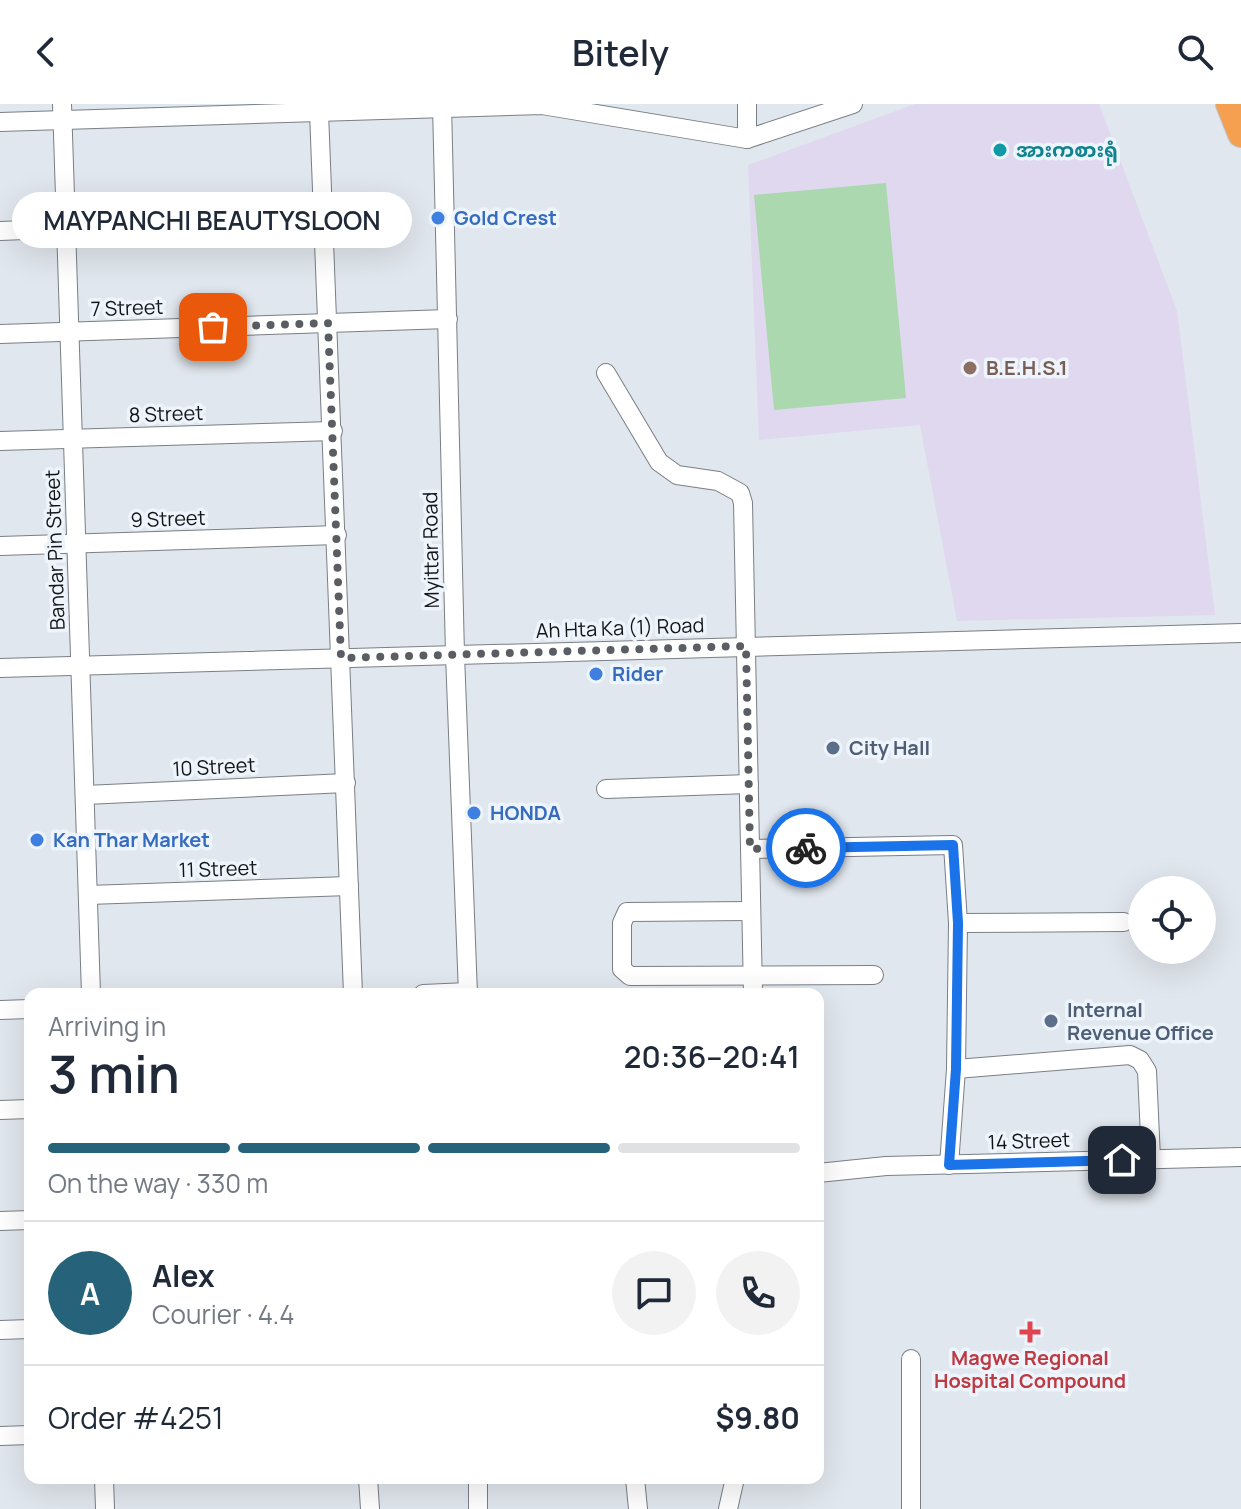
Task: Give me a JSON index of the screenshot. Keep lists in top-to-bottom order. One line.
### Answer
{"streets":{"street":["7 Street","8 Street","9 Street","Bandar Pin Street","Myittar Road","Ah Hta Ka (1) Road","10 Street","11 Street","14 Street"]},"crossings":[["7 Street","Bandar Pin Street"],["7 Street","Myittar Road"],["8 Street","Bandar Pin Street"],["9 Street","Bandar Pin Street"],["Bandar Pin Street","Ah Hta Ka (1) Road"],["Bandar Pin Street","10 Street"],["Bandar Pin Street","11 Street"],["Myittar Road","Ah Hta Ka (1) Road"]],"places":{"other":["အားကစားရုံ","Gold Crest","MAYPANCHI BEAUTYSLOON","B.E.H.S.1","Rider","City Hall","HONDA","Kan Thar Market","Internal Revenue Office"],"health":["Magwe Regional Hospital Compound"]},"page":{"header":"Bitely","bubble":"MAYPANCHI BEAUTYSLOON","heading":["3 min","Arriving in","20:36–20:41"],"panel":["Alex","Courier · 4.4","Order #4251","$9.80"],"bar":"On the way · 330 m","round":"A"}}
